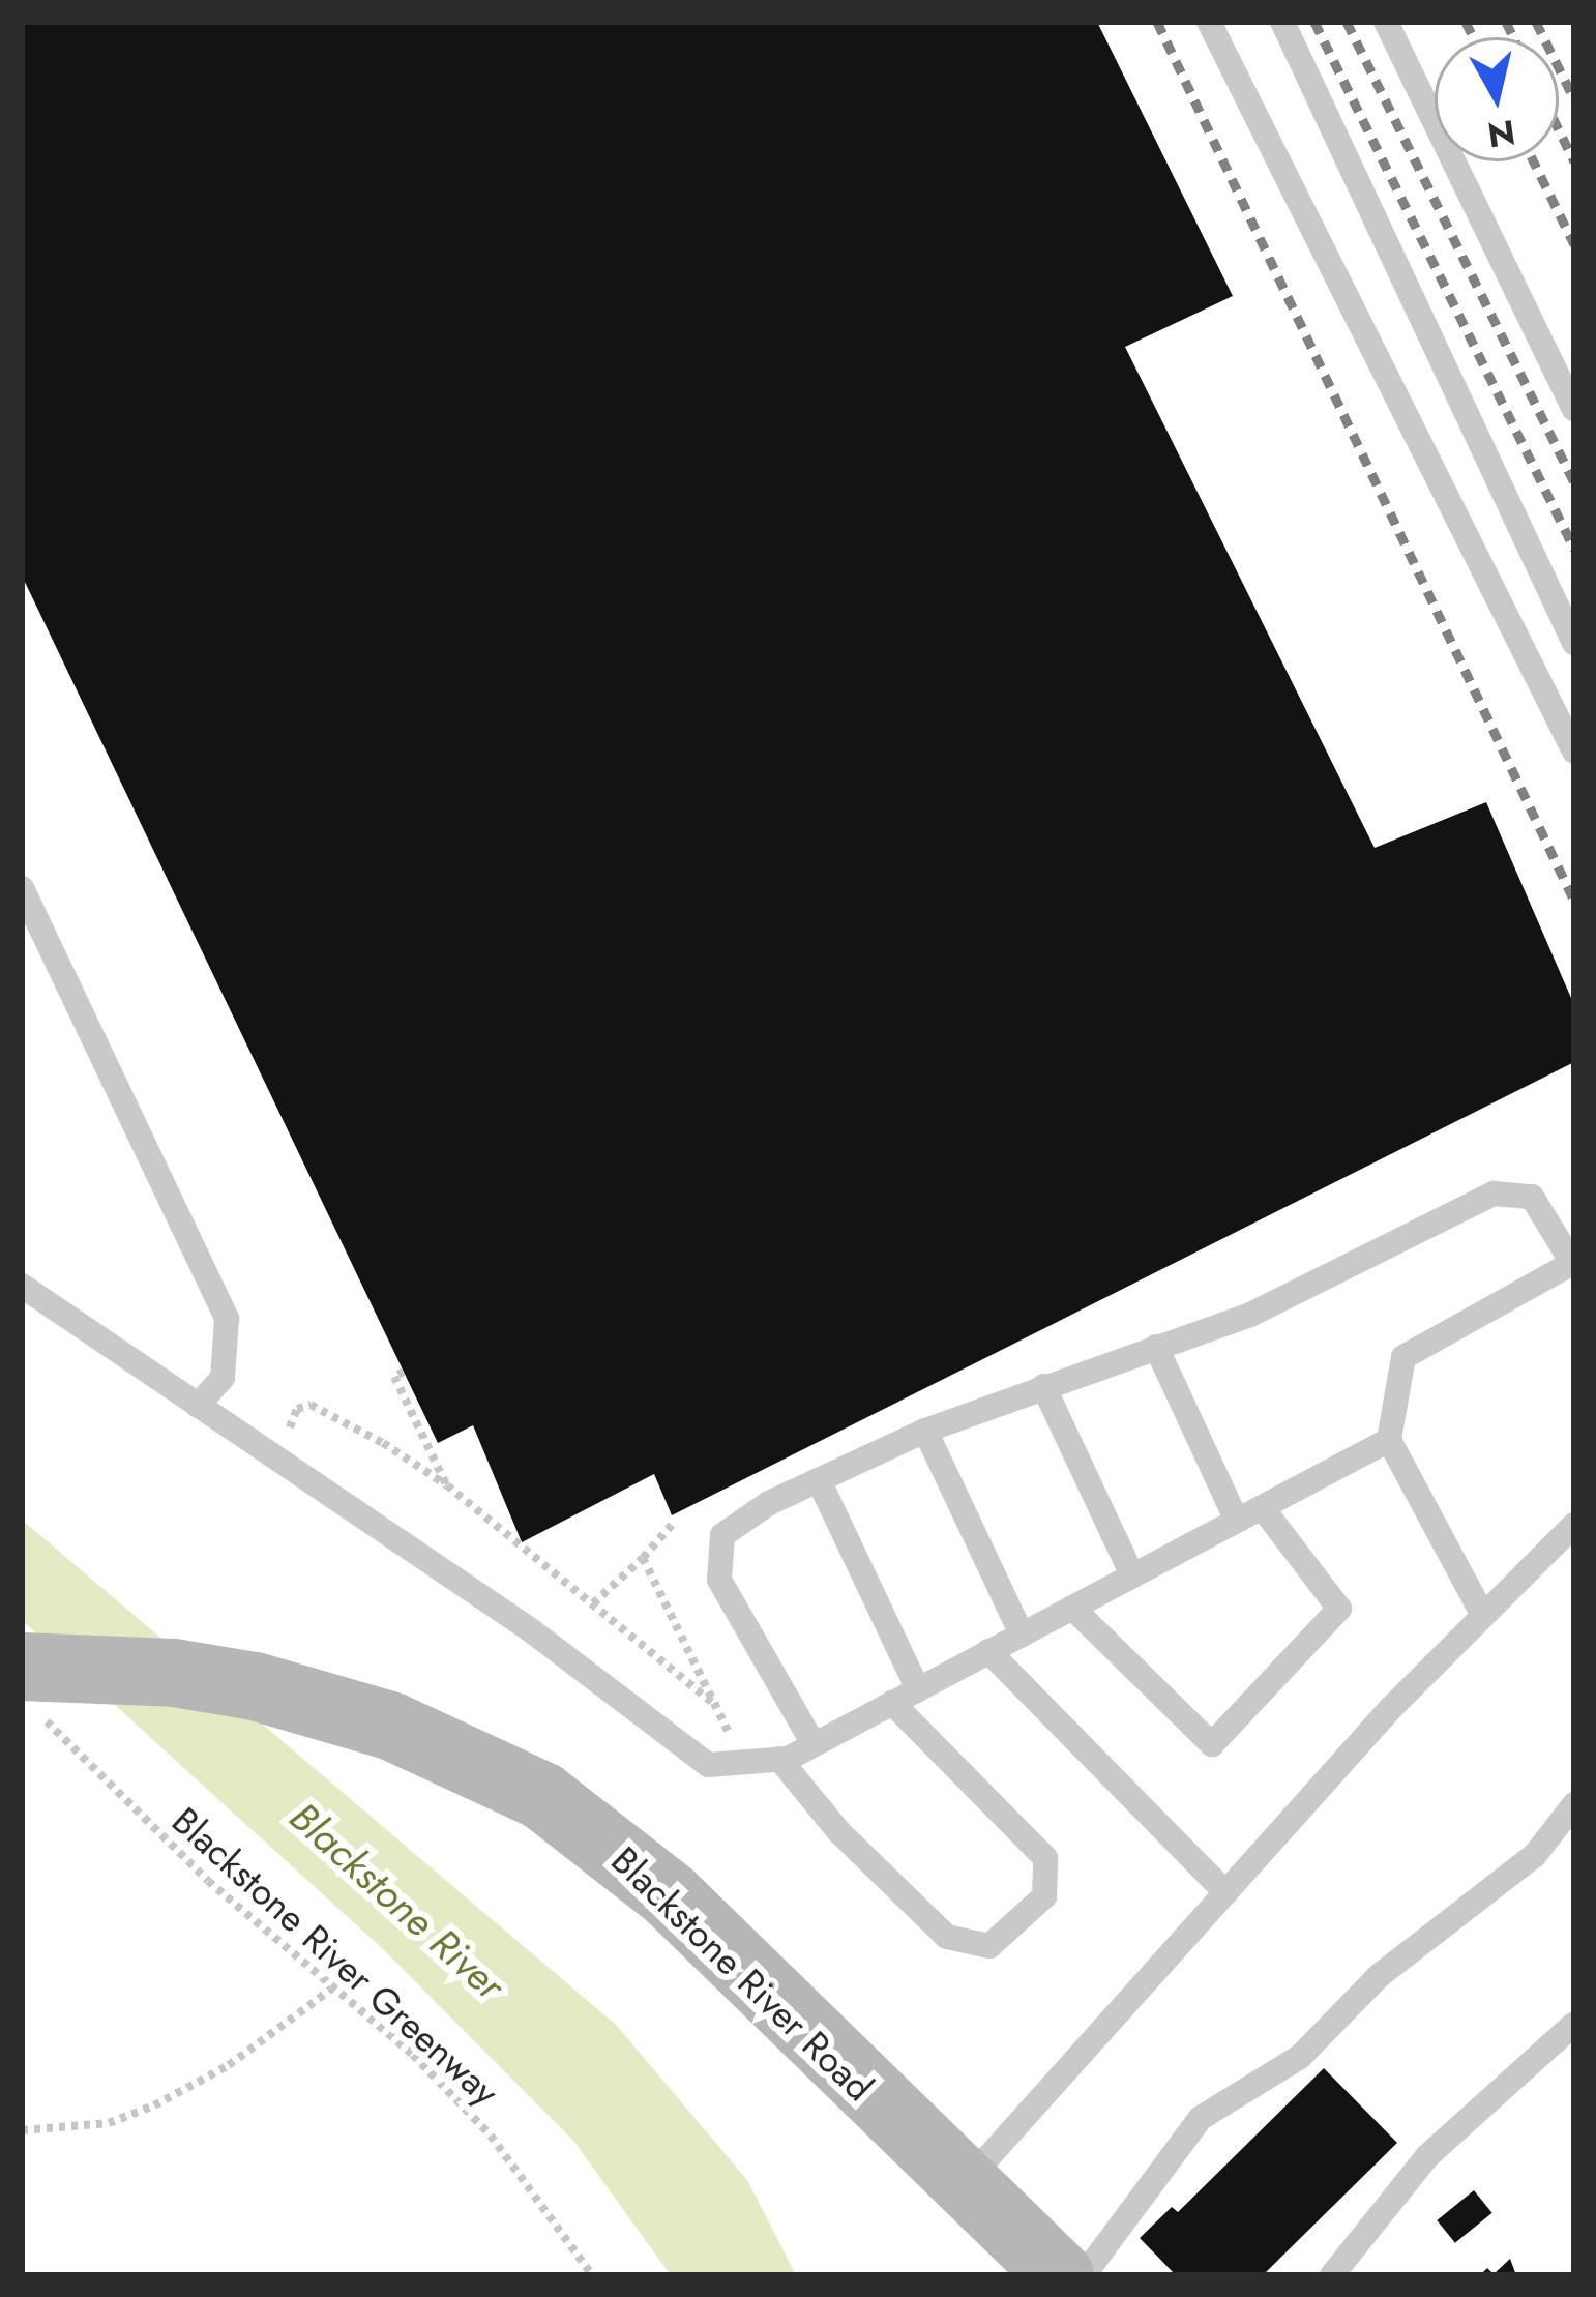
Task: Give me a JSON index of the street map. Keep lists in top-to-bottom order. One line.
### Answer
{"streets":{"main road":["Blackstone River Road"],"path":["Blackstone River Greenway"]},"crossings":[["Blackstone River Greenway","Blackstone River Road"]],"water":["Blackstone River"],"north":"bottom"}
